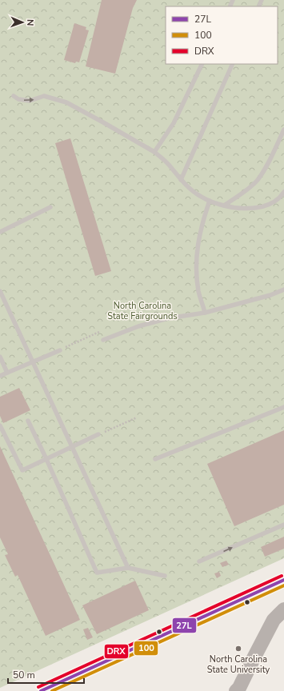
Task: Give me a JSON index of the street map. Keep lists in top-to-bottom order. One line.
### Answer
{"parks":["North Carolina State Fairgrounds"],"places":["North Carolina State University"],"lines":["transit line DRX","transit line 27L","transit line 100"],"legend":["27L","100","DRX"],"scale_bar":"50 m","north":"right"}
